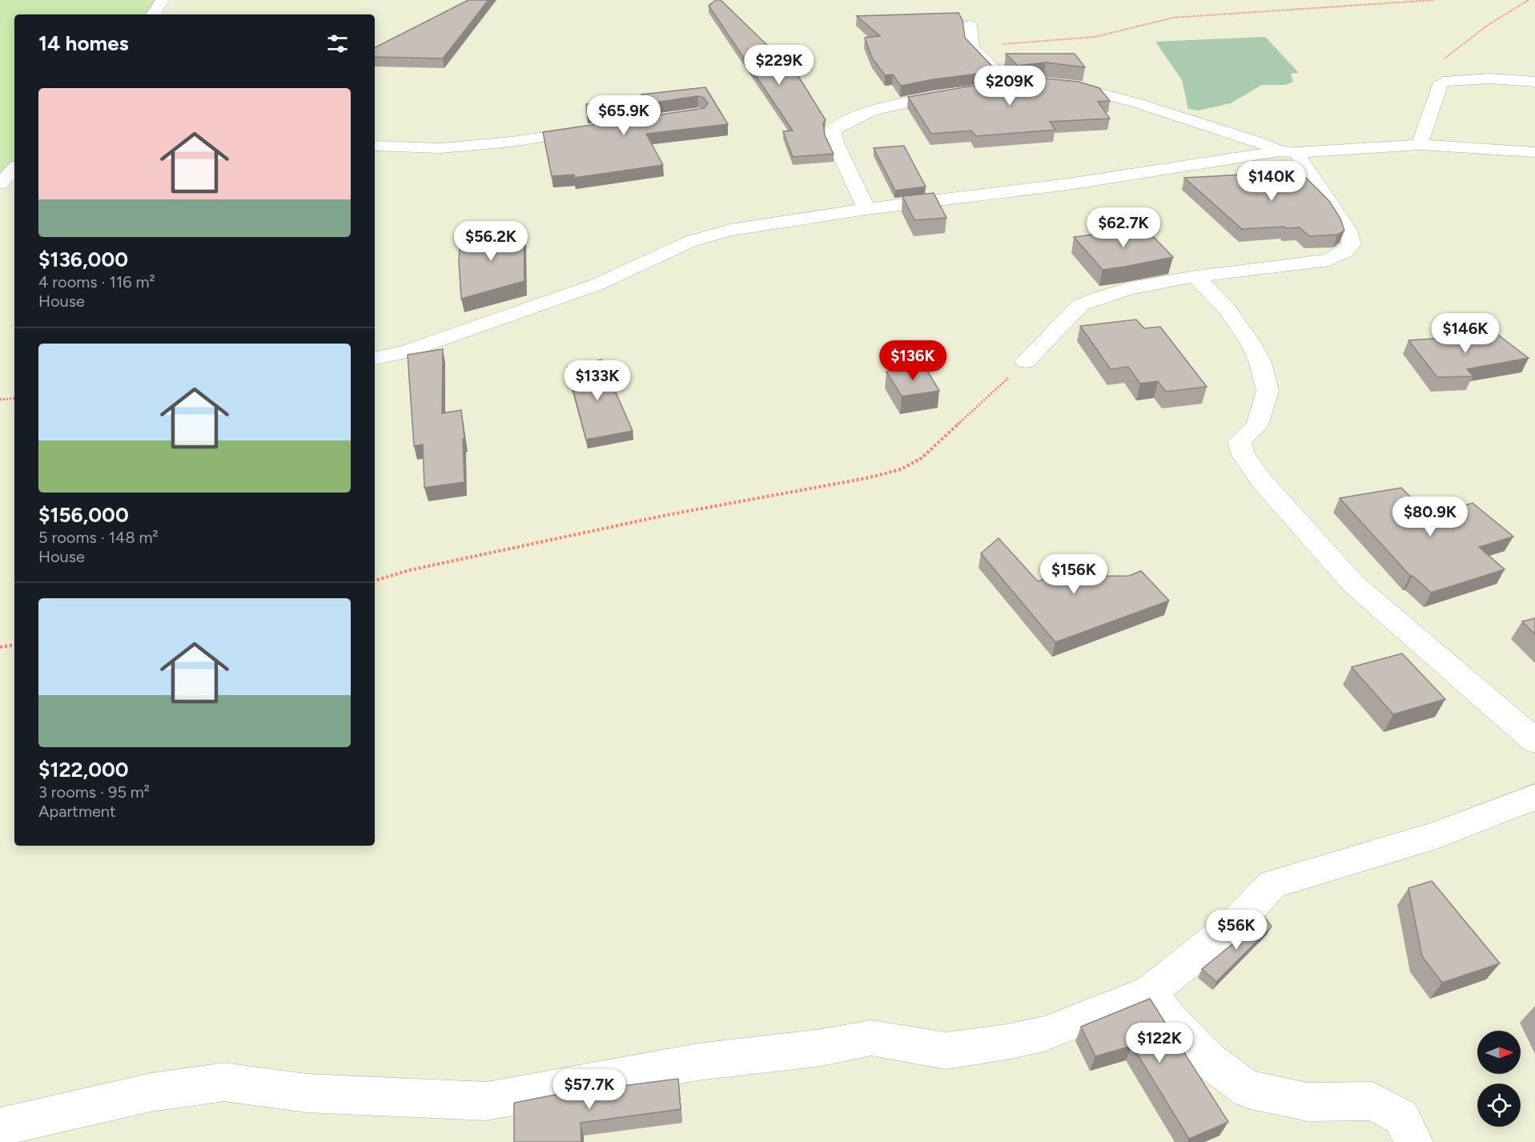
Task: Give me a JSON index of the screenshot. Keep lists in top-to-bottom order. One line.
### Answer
{"north":"right","page":{"heading":"14 homes","price":["$229K","$209K","$65.9K","$140K","$62.7K","$56.2K","$146K","$136K","$133K","$80.9K","$156K","$56K","$122K","$57.7K"],"list":[{"name":"$136,000","note":"4 rooms · 116 m² · House"},{"name":"$156,000","note":"5 rooms · 148 m² · House"},{"name":"$122,000","note":"3 rooms · 95 m² · Apartment"}]}}
